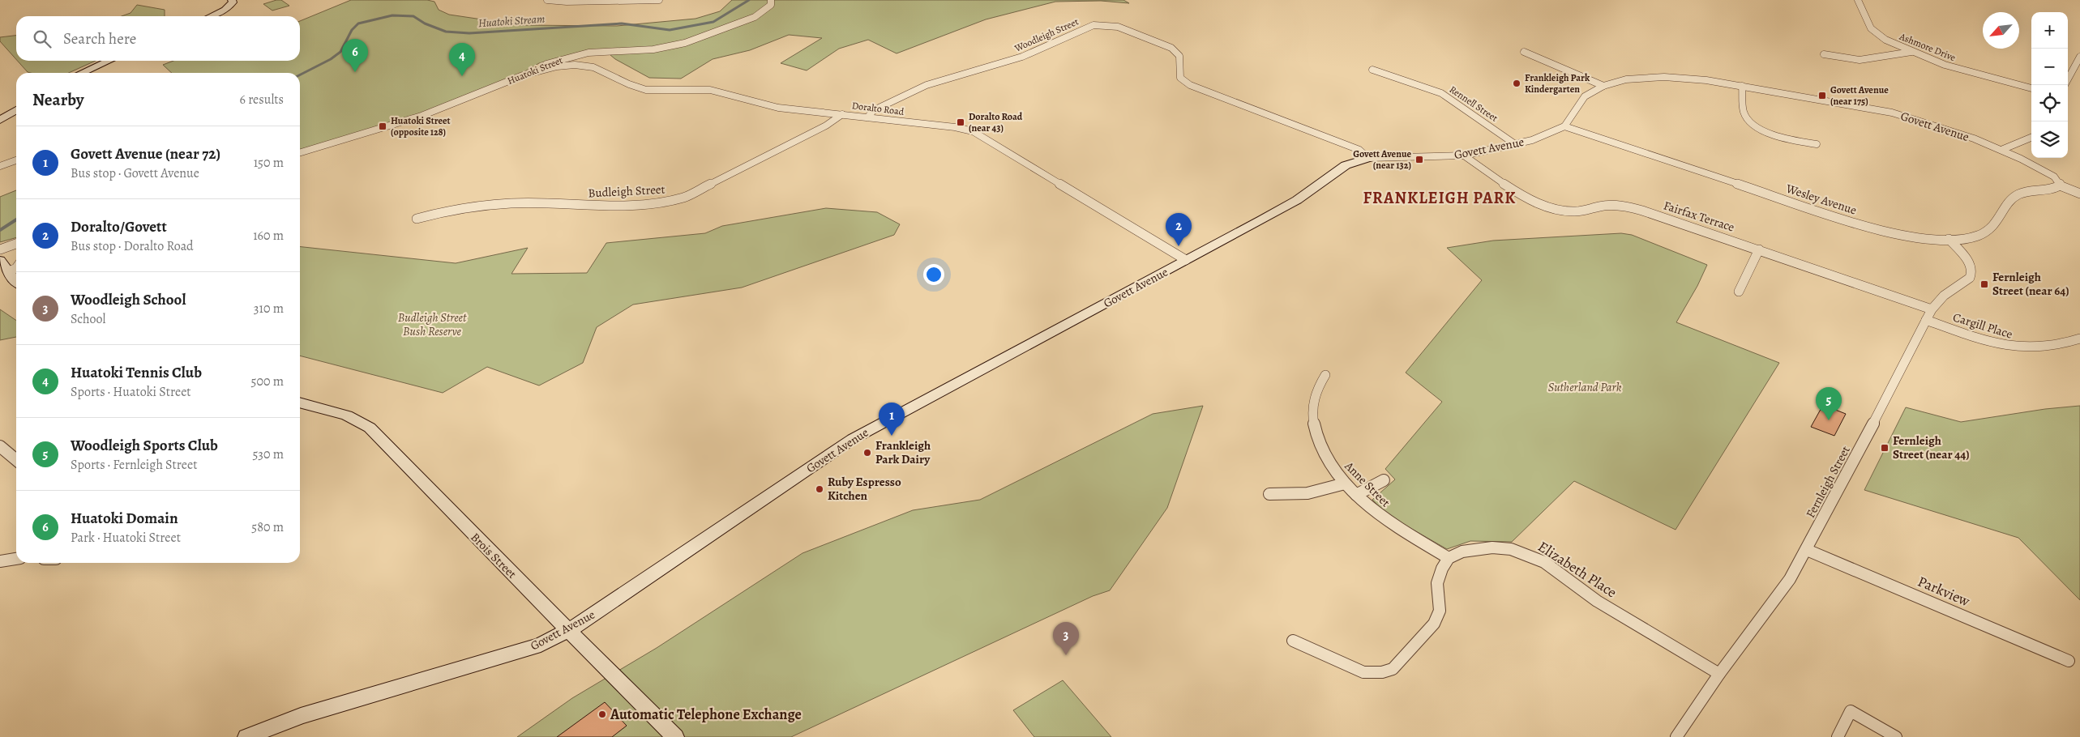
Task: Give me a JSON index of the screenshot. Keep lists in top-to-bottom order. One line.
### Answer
{"streets":{"street":["Woodleigh Street","Ashmore Drive","Huatoki Street","Rennell Street","Doralto Road","Govett Avenue","Budleigh Street","Wesley Avenue","Fairfax Terrace","Cargill Place","Fernleigh Street","Anne Street","Brois Street","Elizabeth Place","Parkview"]},"crossings":[["Woodleigh Street","Doralto Road"],["Woodleigh Street","Govett Avenue"],["Huatoki Street","Doralto Road"],["Rennell Street","Govett Avenue"],["Doralto Road","Govett Avenue"],["Doralto Road","Budleigh Street"],["Govett Avenue","Wesley Avenue"],["Govett Avenue","Fairfax Terrace"],["Govett Avenue","Brois Street"],["Wesley Avenue","Fernleigh Street"],["Fairfax Terrace","Fernleigh Street"],["Cargill Place","Fernleigh Street"],["Fernleigh Street","Elizabeth Place"],["Fernleigh Street","Parkview"],["Anne Street","Elizabeth Place"]],"districts":["FRANKLEIGH PARK"],"water":["Huatoki Stream"],"parks":["Budleigh Street Bush Reserve","Sutherland Park"],"places":{"other":["Frankleigh Park Kindergarten","Frankleigh Park Dairy","Ruby Espresso Kitchen","Automatic Telephone Exchange"],"transit":["Govett Avenue (near 175)","Doralto Road (near 43)","Huatoki Street (opposite 128)","Govett Avenue (near 132)","Fernleigh Street (near 64)","Fernleigh Street (near 44)"]},"north":"bottom left","page":{"map_buttons":["+","−"],"search":"Search here","pins":["6","4","2","5","1","3"],"heading":["Nearby","6 results"],"list":[{"mark":"1","name":"Govett Avenue (near 72)","note":"Bus stop · Govett Avenue","value":"150 m"},{"mark":"2","name":"Doralto/Govett","note":"Bus stop · Doralto Road","value":"160 m"},{"mark":"3","name":"Woodleigh School","note":"School","value":"310 m"},{"mark":"4","name":"Huatoki Tennis Club","note":"Sports · Huatoki Street","value":"500 m"},{"mark":"5","name":"Woodleigh Sports Club","note":"Sports · Fernleigh Street","value":"530 m"},{"mark":"6","name":"Huatoki Domain","note":"Park · Huatoki Street","value":"580 m"}]}}
